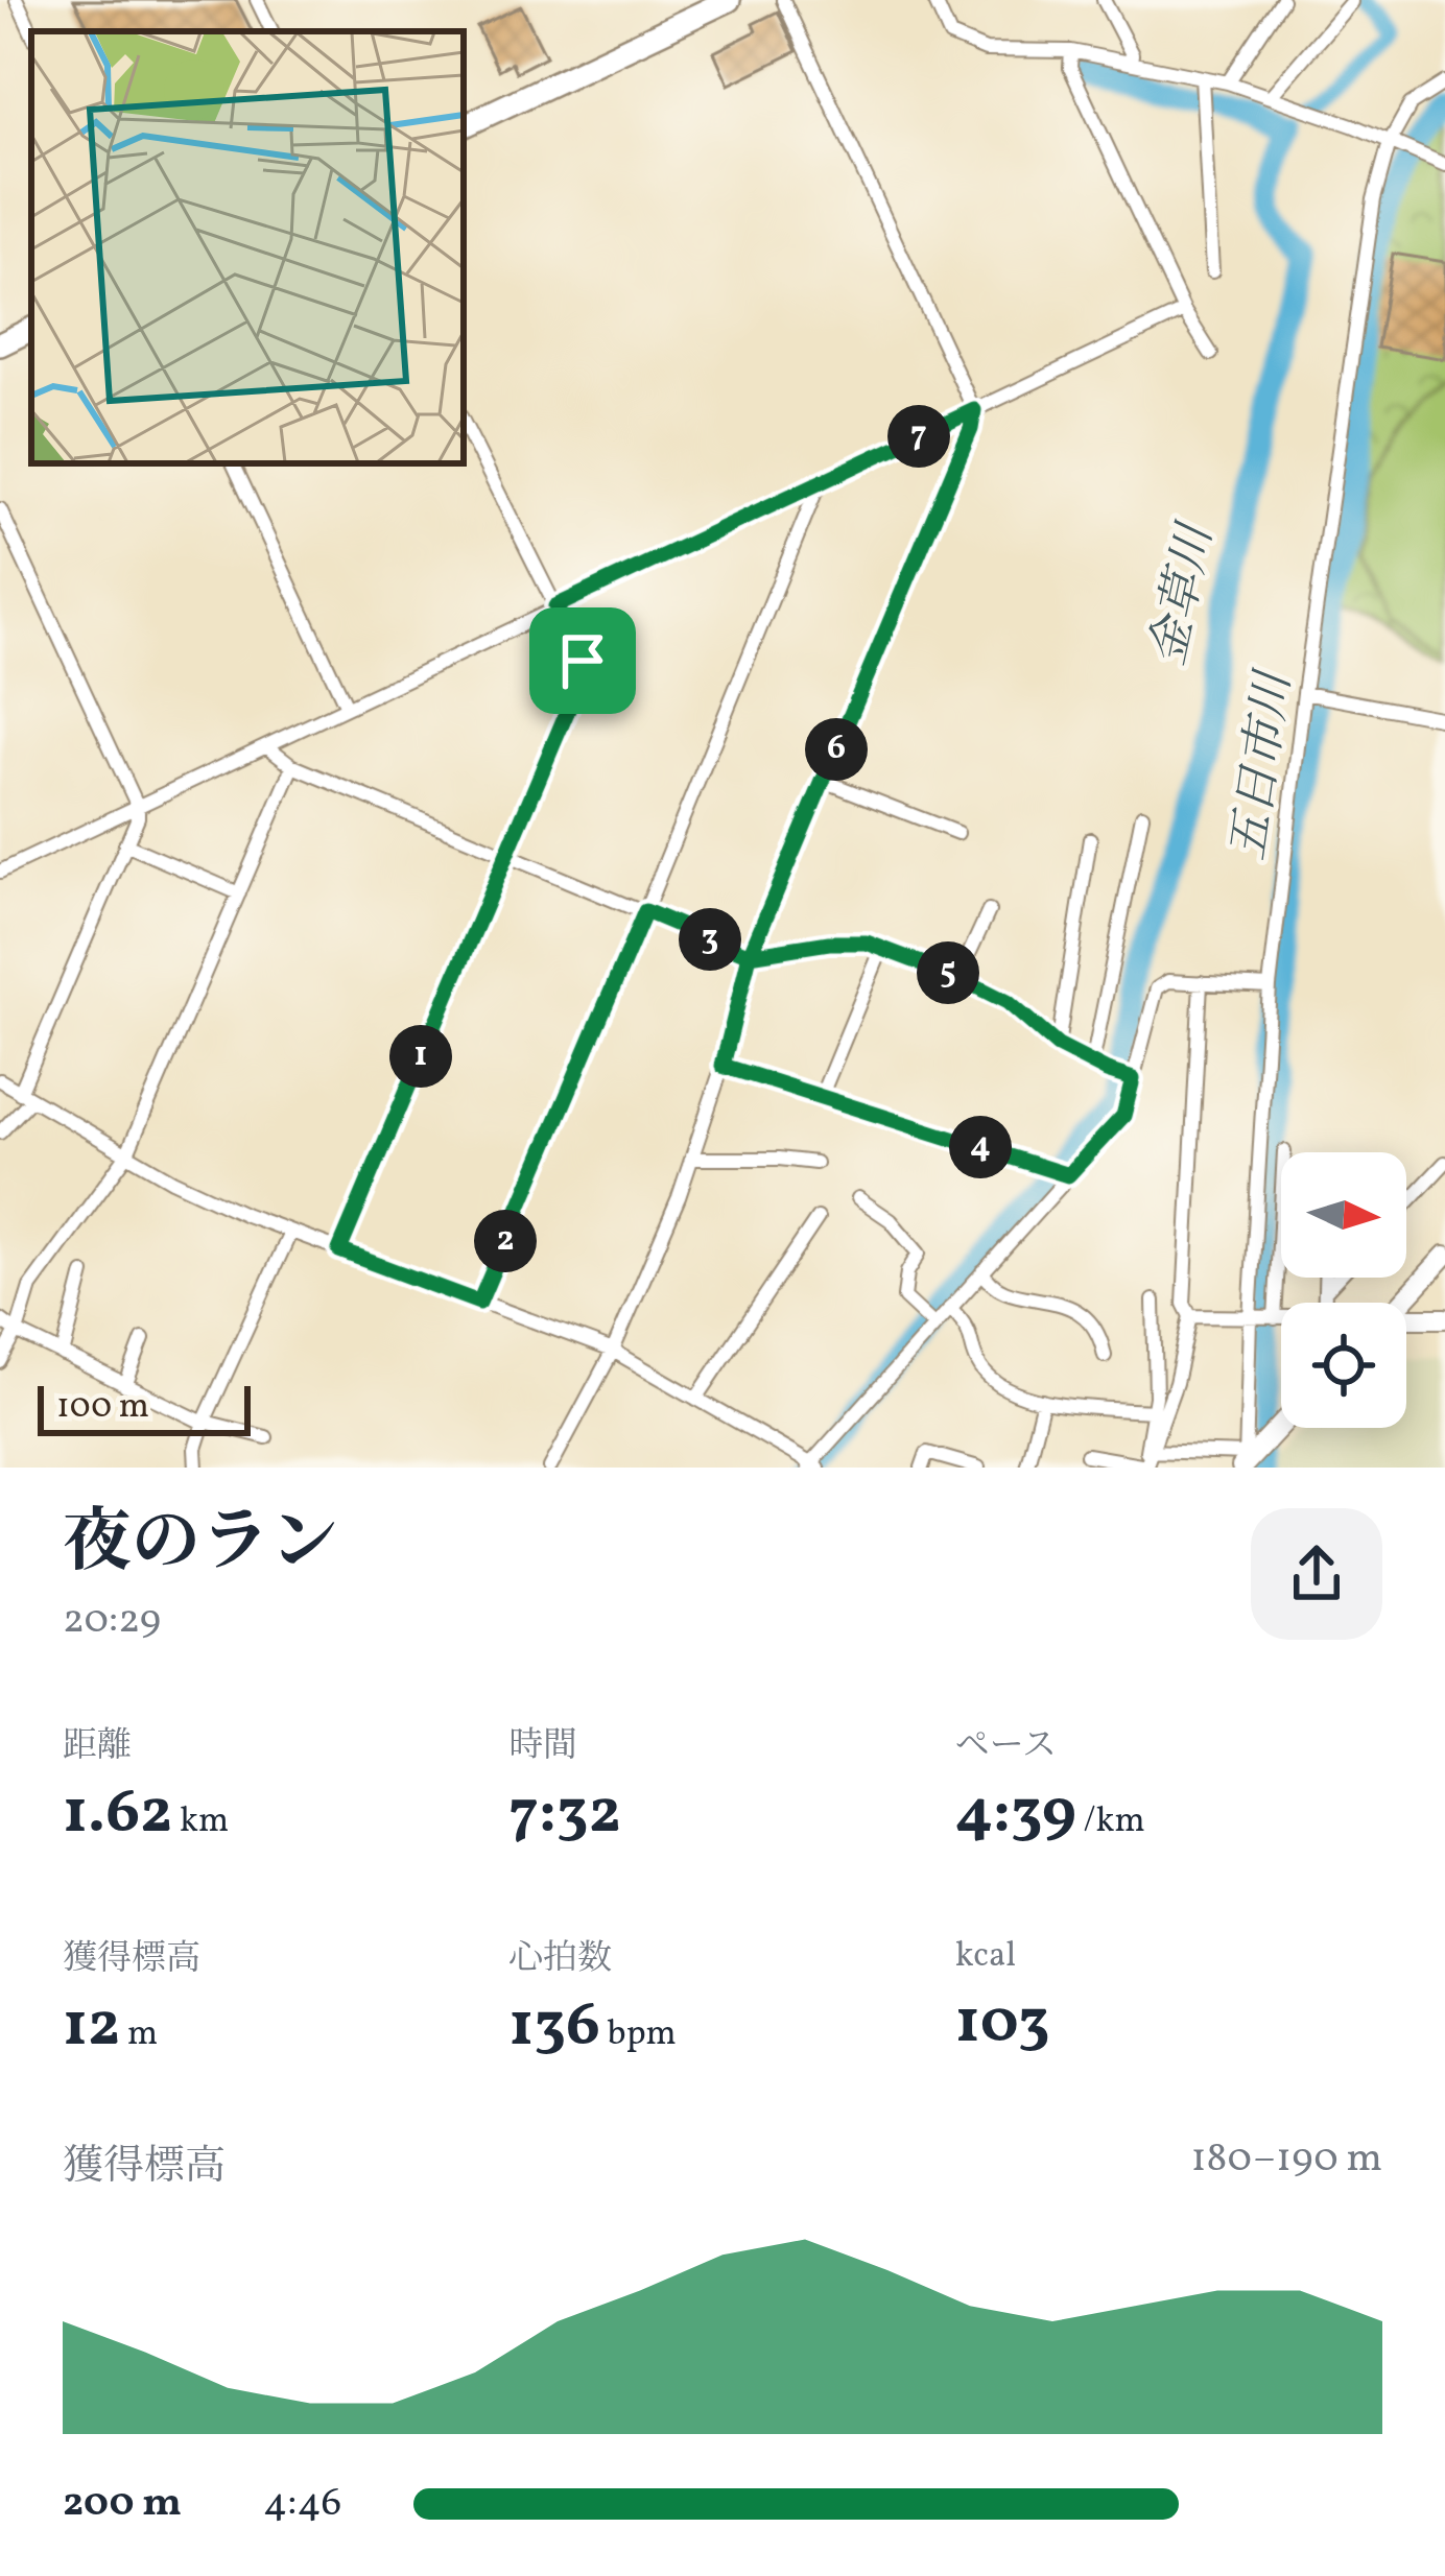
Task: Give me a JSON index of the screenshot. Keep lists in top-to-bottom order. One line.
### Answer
{"water":["金草川","五日市川"],"scale_bar":"100 m","north":"right","page":{"pins":["7","6","3","5","1","4","2"],"scale":"100 m","heading":["夜のラン","20:29"],"stats":[["距離","1.62 km"],["時間","7:32"],["ペース","4:39 /km"],["獲得標高","12 m"],["心拍数","136 bpm"],["kcal","103"]],"chart":["獲得標高","180–190 m"],"list":[{"name":"200 m","note":"4:46"}]}}
